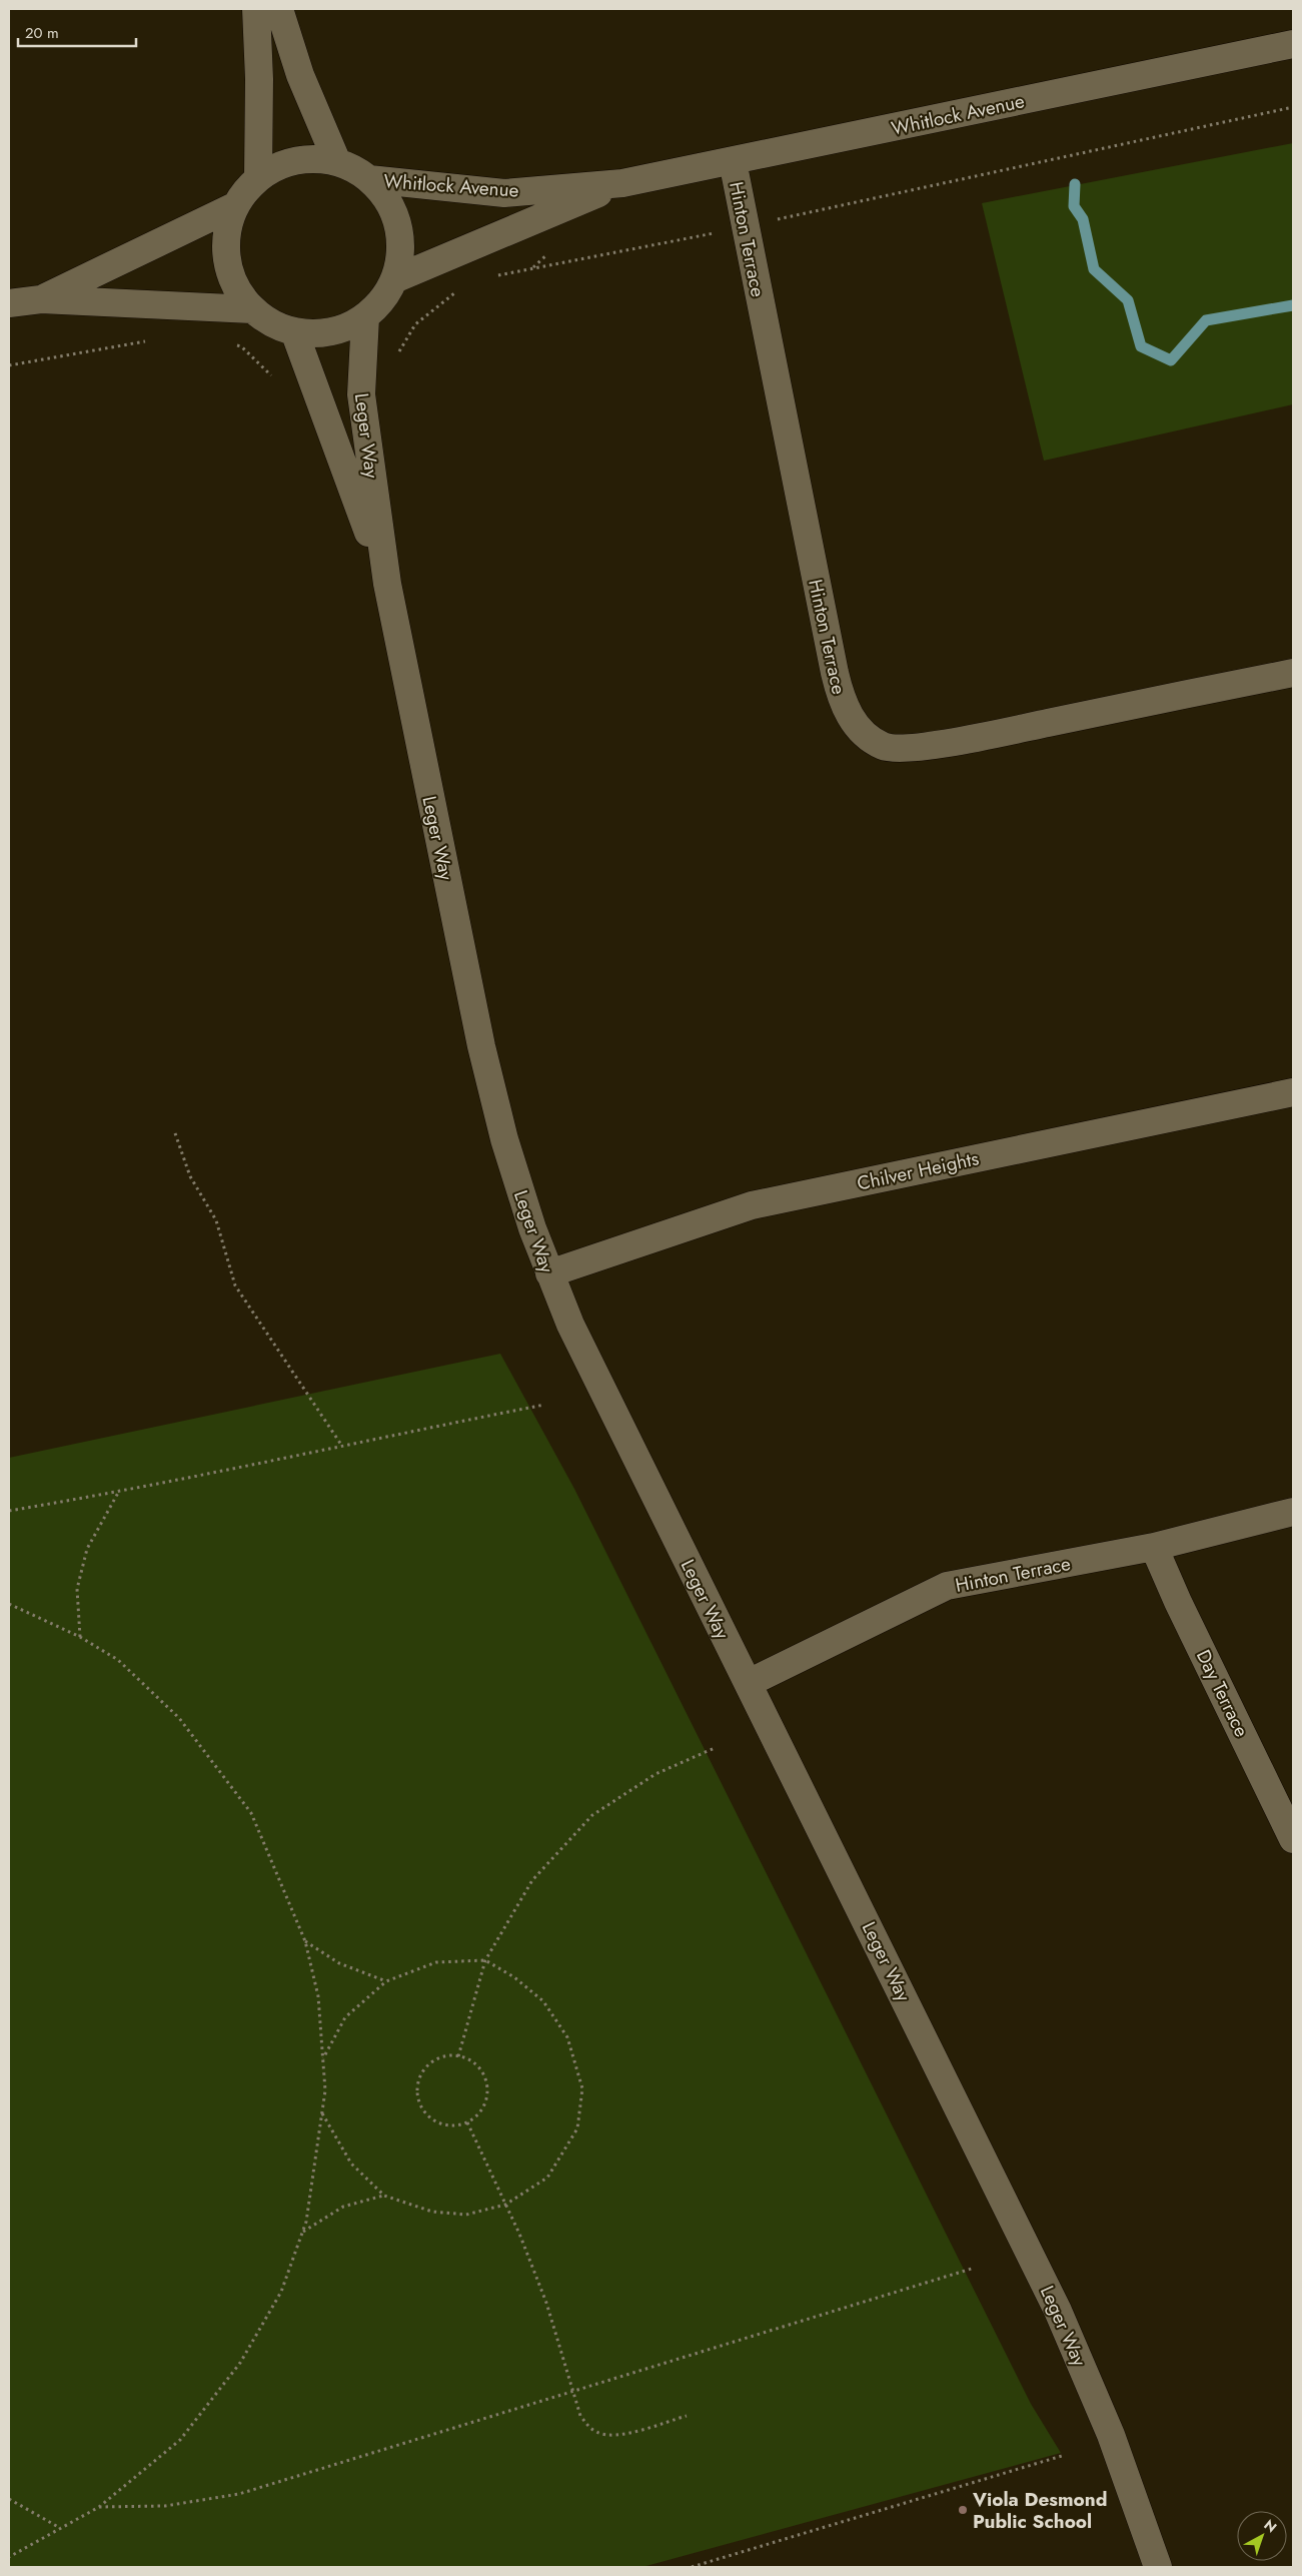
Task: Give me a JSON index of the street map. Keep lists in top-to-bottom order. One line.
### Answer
{"streets":{"street":["Whitlock Avenue","Hinton Terrace","Leger Way","Chilver Heights","Day Terrace"]},"crossings":[["Whitlock Avenue","Hinton Terrace"],["Whitlock Avenue","Leger Way"],["Hinton Terrace","Leger Way"],["Hinton Terrace","Day Terrace"],["Leger Way","Chilver Heights"]],"places":["Viola Desmond Public School"],"scale_bar":"20 m","north":"top right"}
